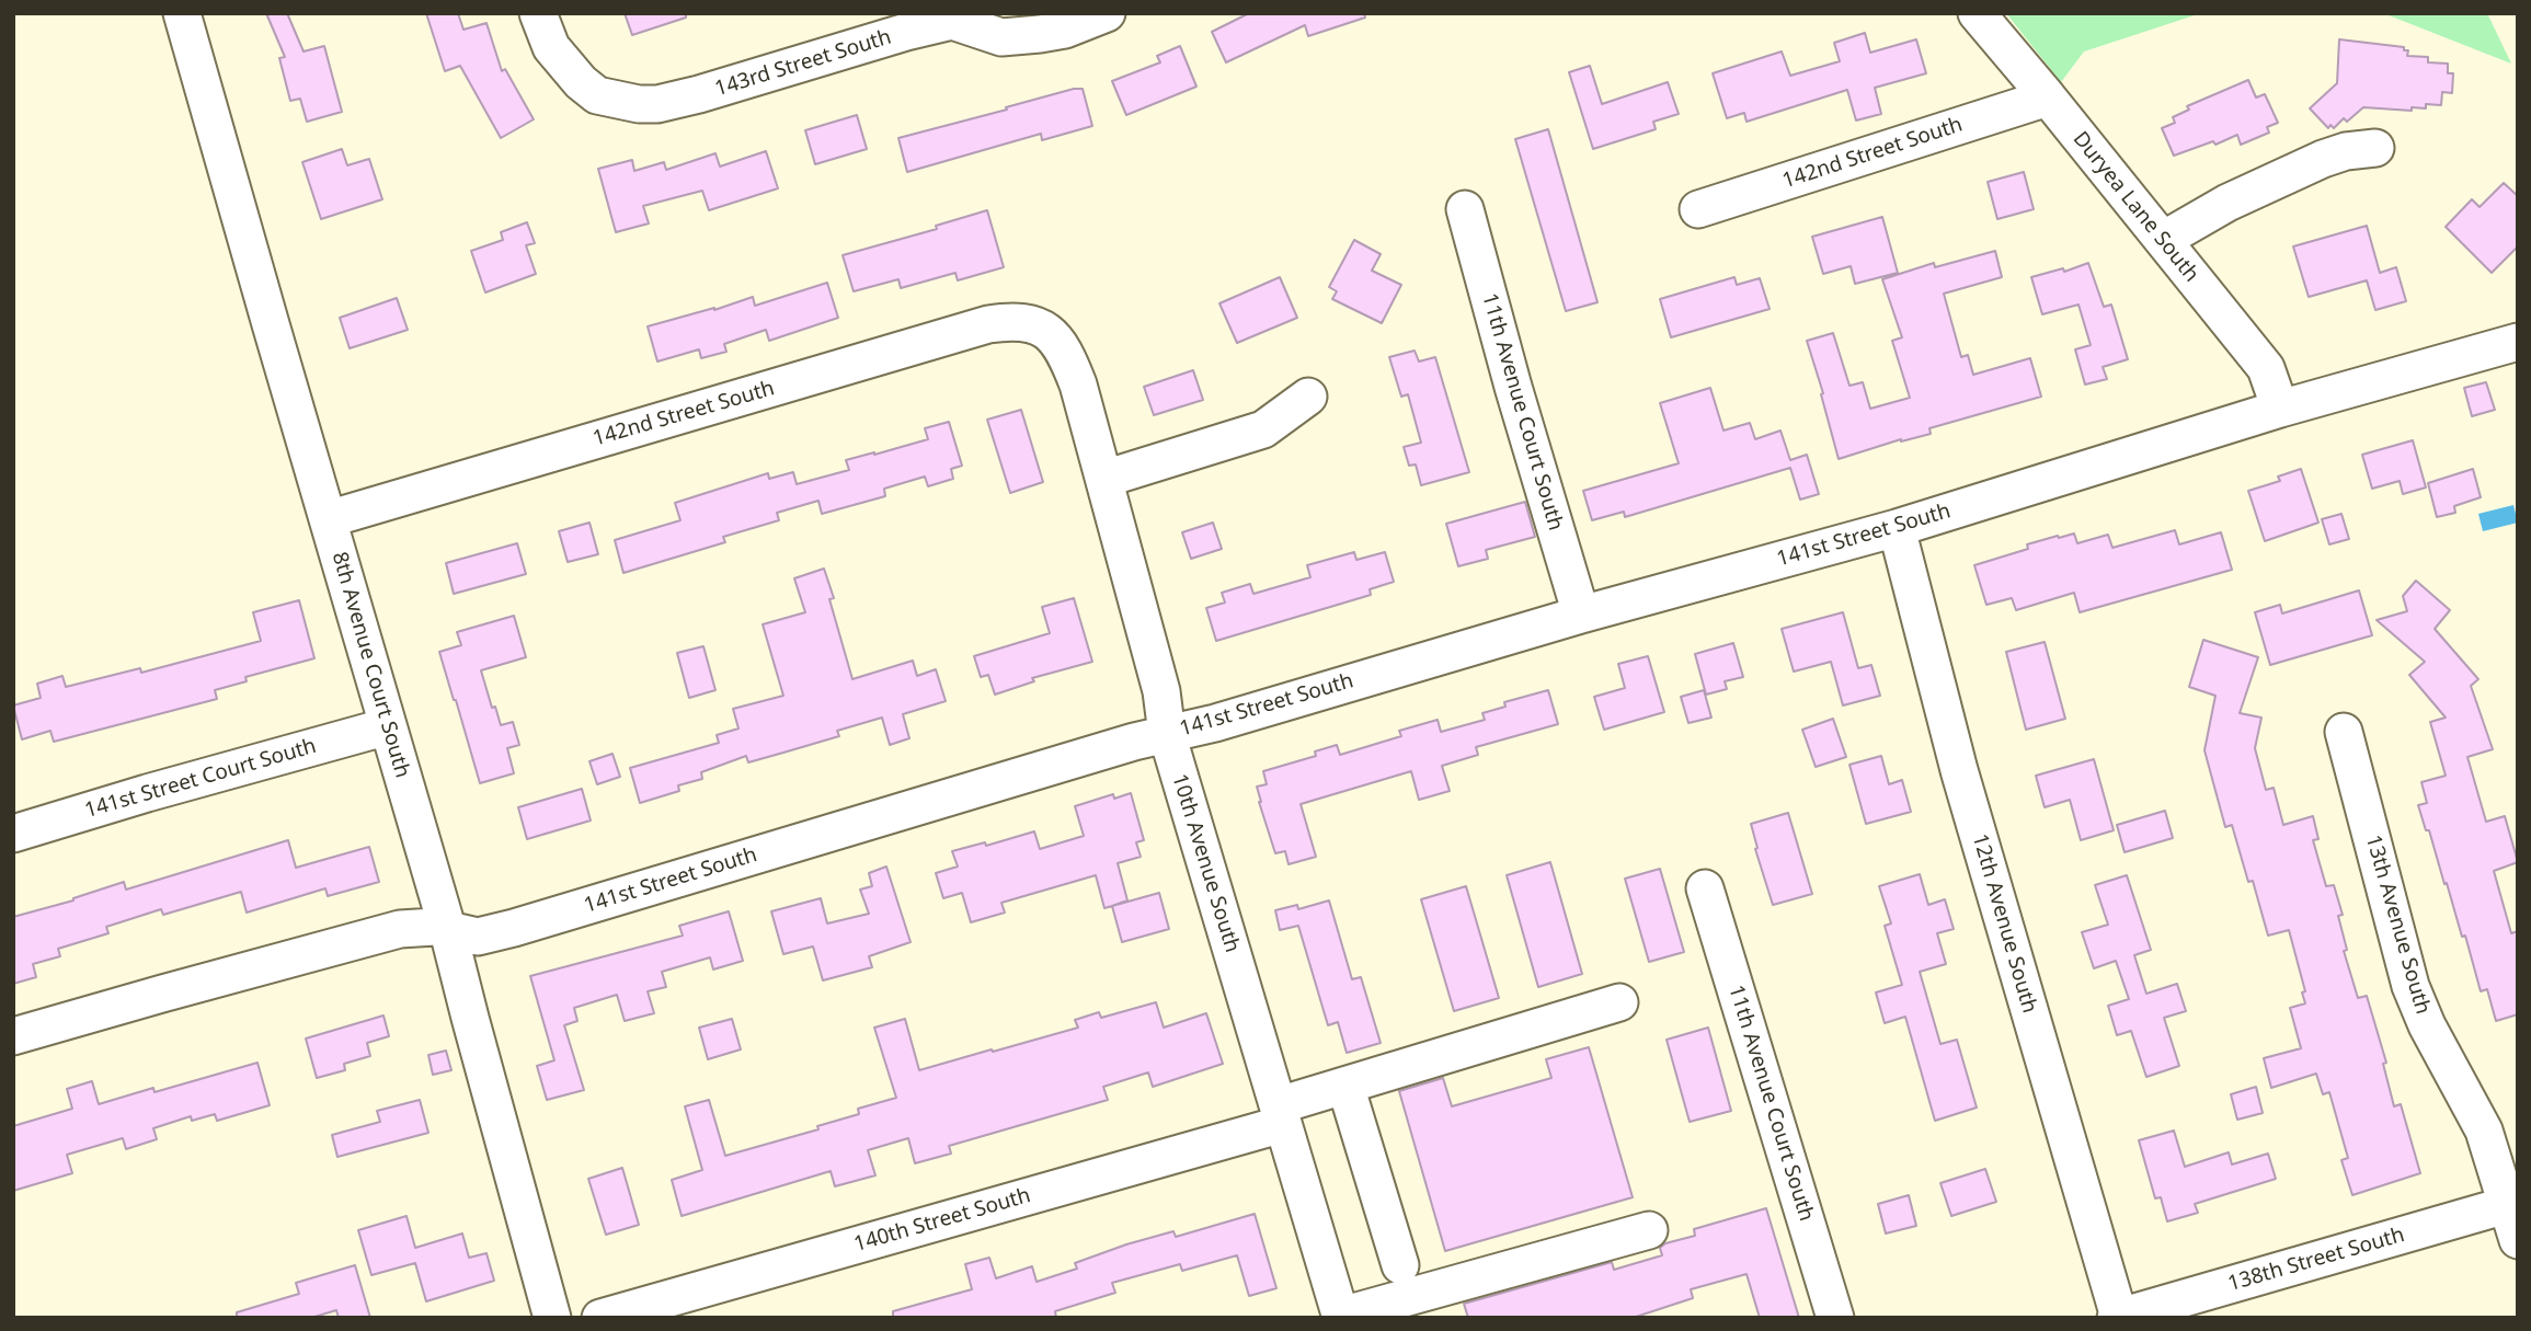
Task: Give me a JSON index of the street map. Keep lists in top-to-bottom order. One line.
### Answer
{"streets":{"street":["143rd Street South","142nd Street South","Duryea Lane South","11th Avenue Court South","141st Street South","8th Avenue Court South","141st Street Court South","10th Avenue South","12th Avenue South","13th Avenue South","140th Street South","138th Street South"]},"crossings":[["142nd Street South","Duryea Lane South"],["142nd Street South","8th Avenue Court South"],["142nd Street South","10th Avenue South"],["Duryea Lane South","141st Street South"],["11th Avenue Court South","141st Street South"],["141st Street South","8th Avenue Court South"],["141st Street South","10th Avenue South"],["141st Street South","12th Avenue South"],["8th Avenue Court South","141st Street Court South"],["10th Avenue South","140th Street South"],["12th Avenue South","138th Street South"],["13th Avenue South","138th Street South"]]}
